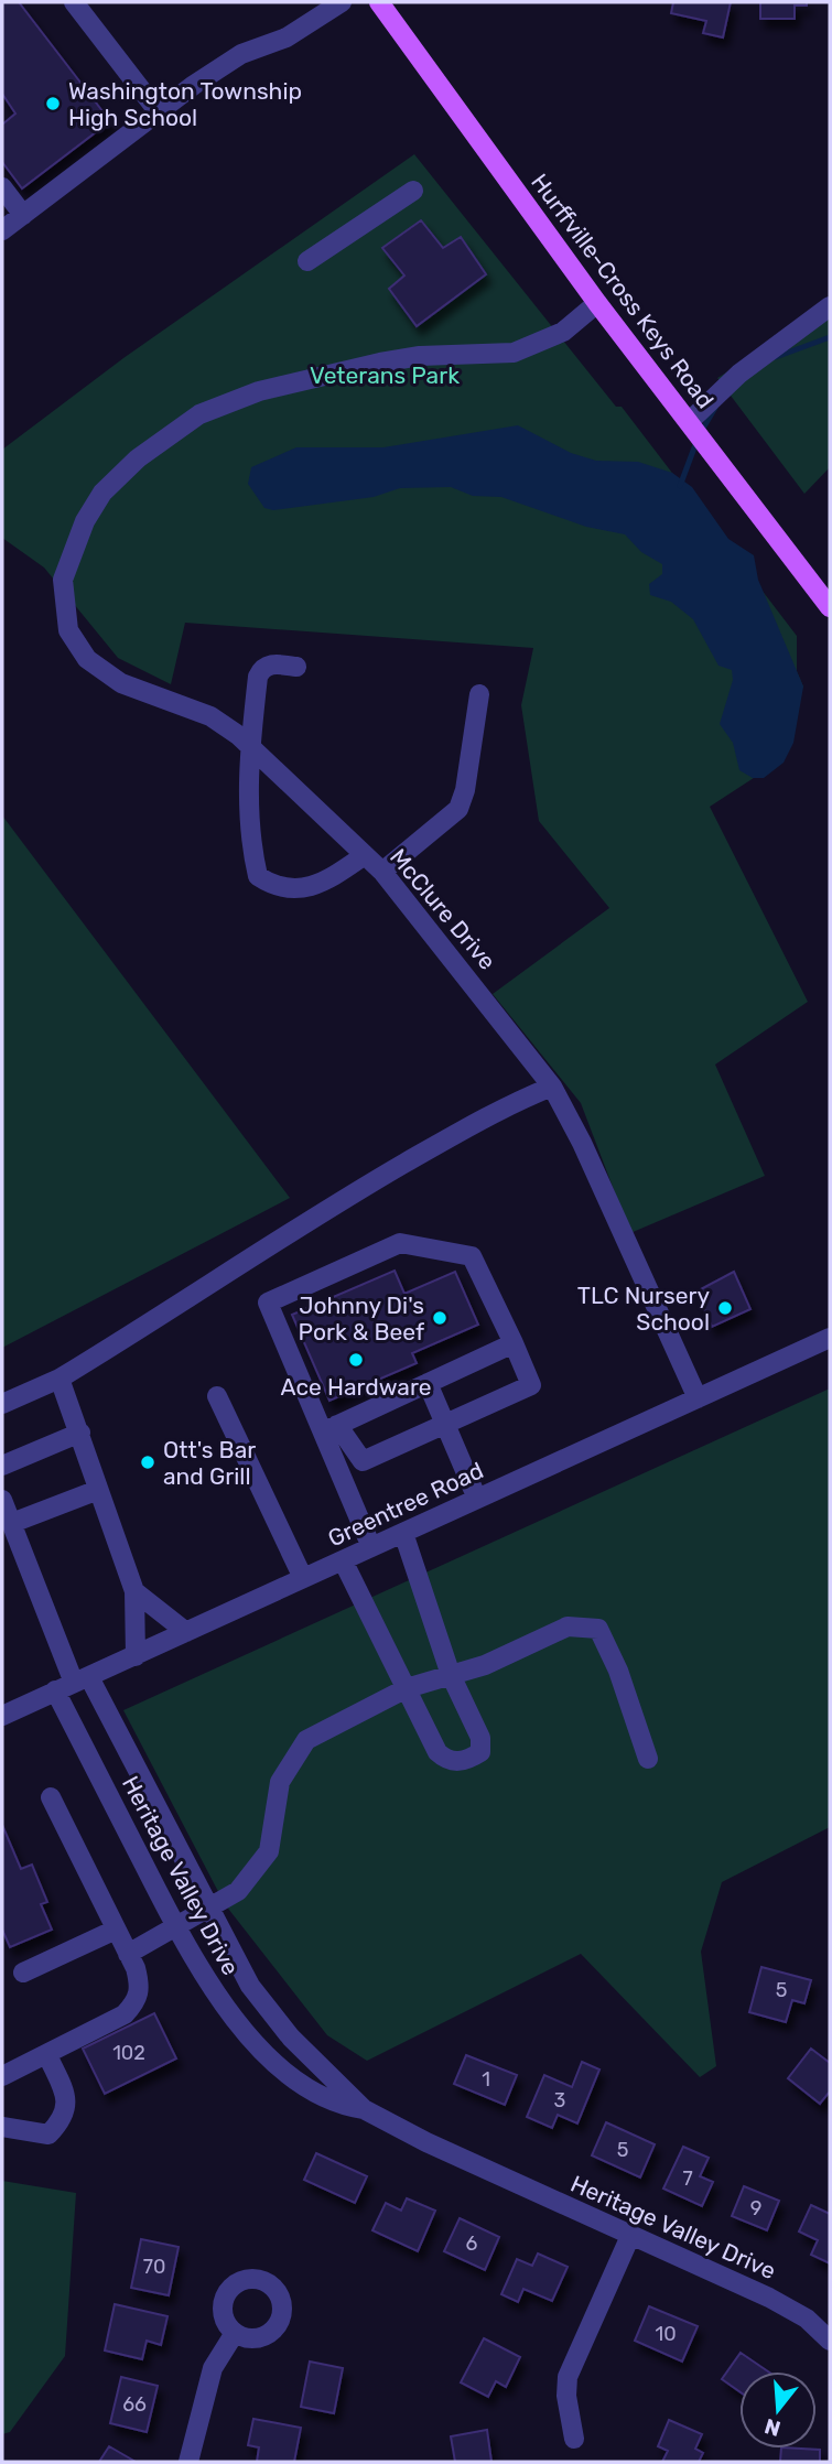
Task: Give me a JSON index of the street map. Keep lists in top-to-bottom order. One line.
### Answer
{"streets":{"main road":["Hurffville-Cross Keys Road"],"street":["McClure Drive","Greentree Road","Heritage Valley Drive"]},"crossings":[["Hurffville-Cross Keys Road","McClure Drive"],["McClure Drive","Greentree Road"],["Greentree Road","Heritage Valley Drive"]],"parks":["Veterans Park"],"places":["Washington Township High School","TLC Nursery School","Johnny Di's Pork & Beef","Ace Hardware","Ott's Bar and Grill"],"house_numbers":["5","102","1","3","5","7","9","6","70","10","66"],"north":"bottom"}
